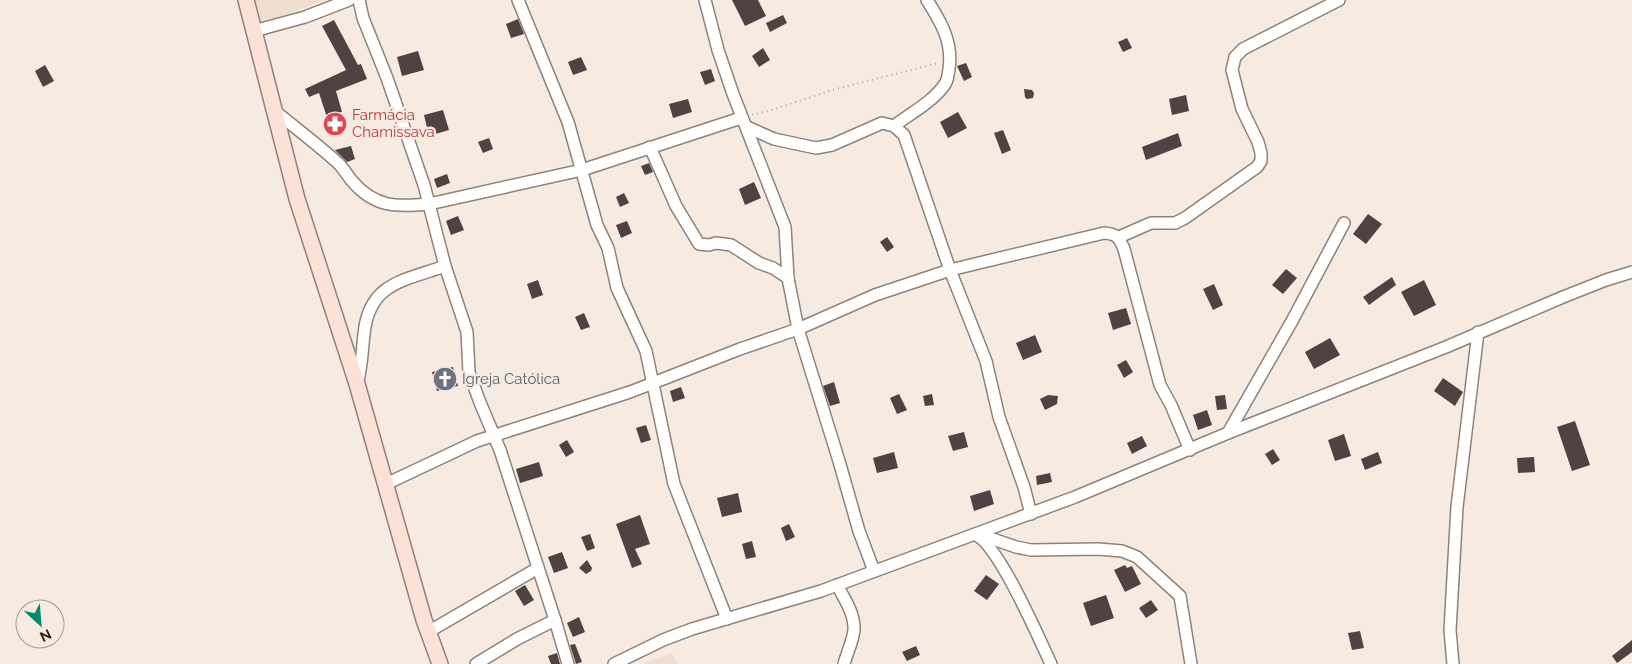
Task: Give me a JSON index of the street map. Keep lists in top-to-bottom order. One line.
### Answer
{"places":{"pharmacy":["Farmácia Chamissava"],"church":["Igreja Católica"]},"north":"bottom right"}
